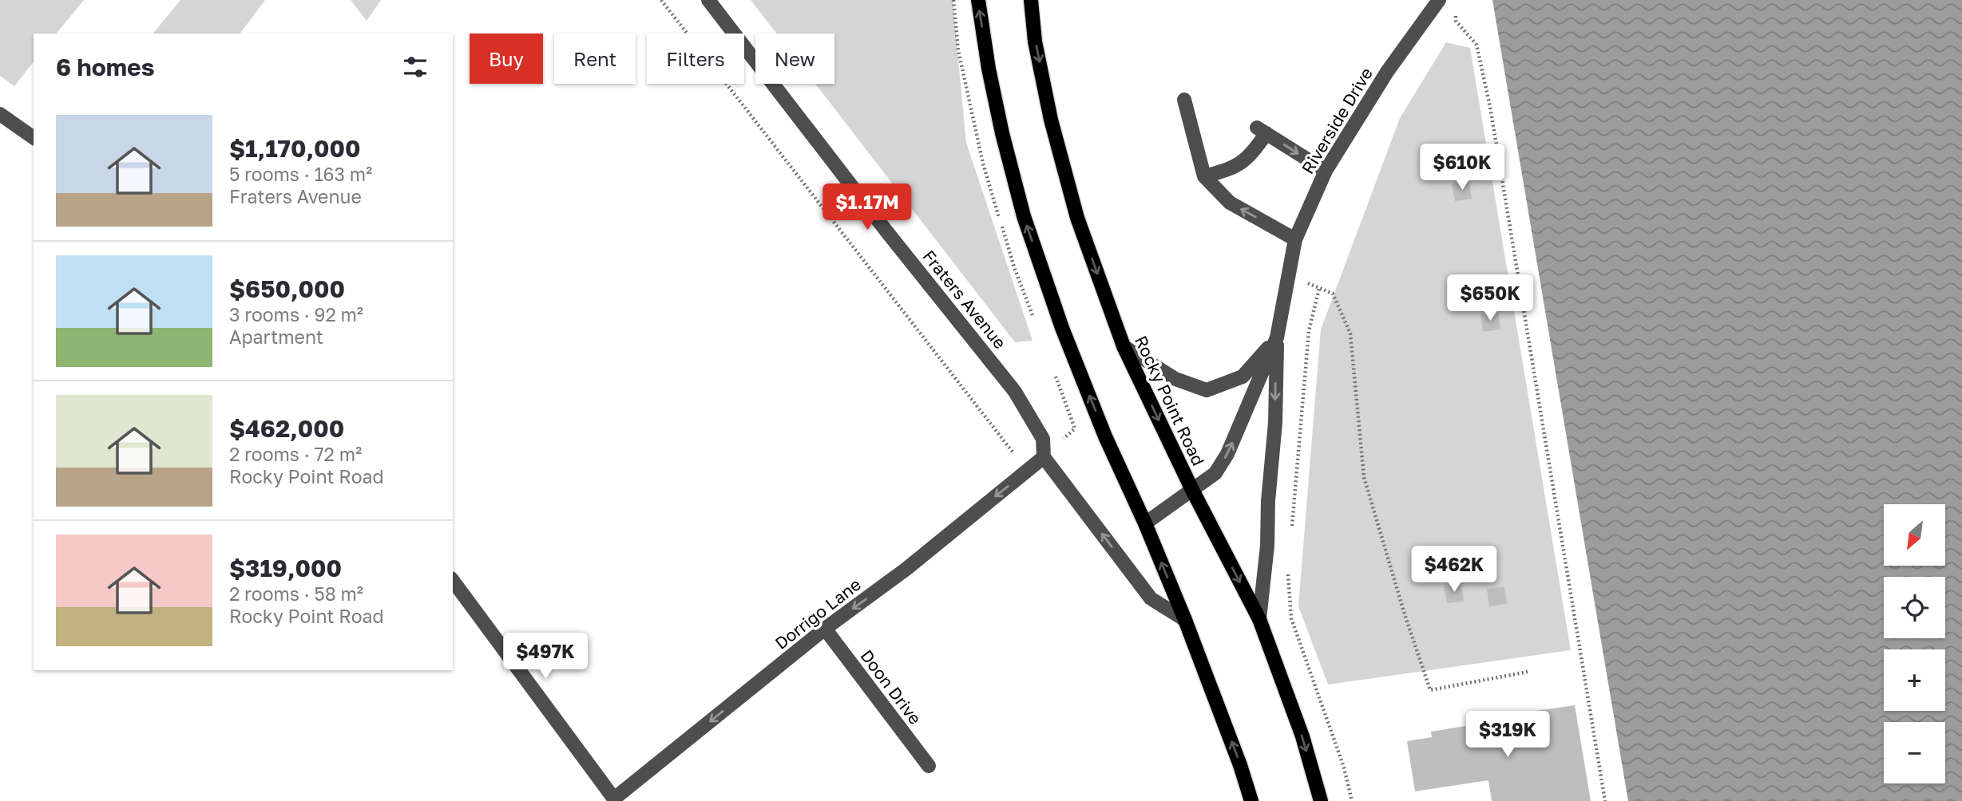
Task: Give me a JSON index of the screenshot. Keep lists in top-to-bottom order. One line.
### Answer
{"streets":{"main road":["Rocky Point Road"],"street":["Riverside Drive","Fraters Avenue","Dorrigo Lane","Doon Drive"]},"crossings":[["Riverside Drive","Rocky Point Road"],["Fraters Avenue","Dorrigo Lane"],["Dorrigo Lane","Doon Drive"]],"one_way":["Dorrigo Lane"],"north":"bottom left","page":{"chip":["Buy","Rent","Filters","New"],"heading":"6 homes","list":[{"name":"$1,170,000","note":"5 rooms · 163 m² · Fraters Avenue"},{"name":"$650,000","note":"3 rooms · 92 m² · Apartment"},{"name":"$462,000","note":"2 rooms · 72 m² · Rocky Point Road"},{"name":"$319,000","note":"2 rooms · 58 m² · Rocky Point Road"}],"price":["$610K","$1.17M","$650K","$462K","$497K","$319K"],"map_buttons":["+","−"]}}
